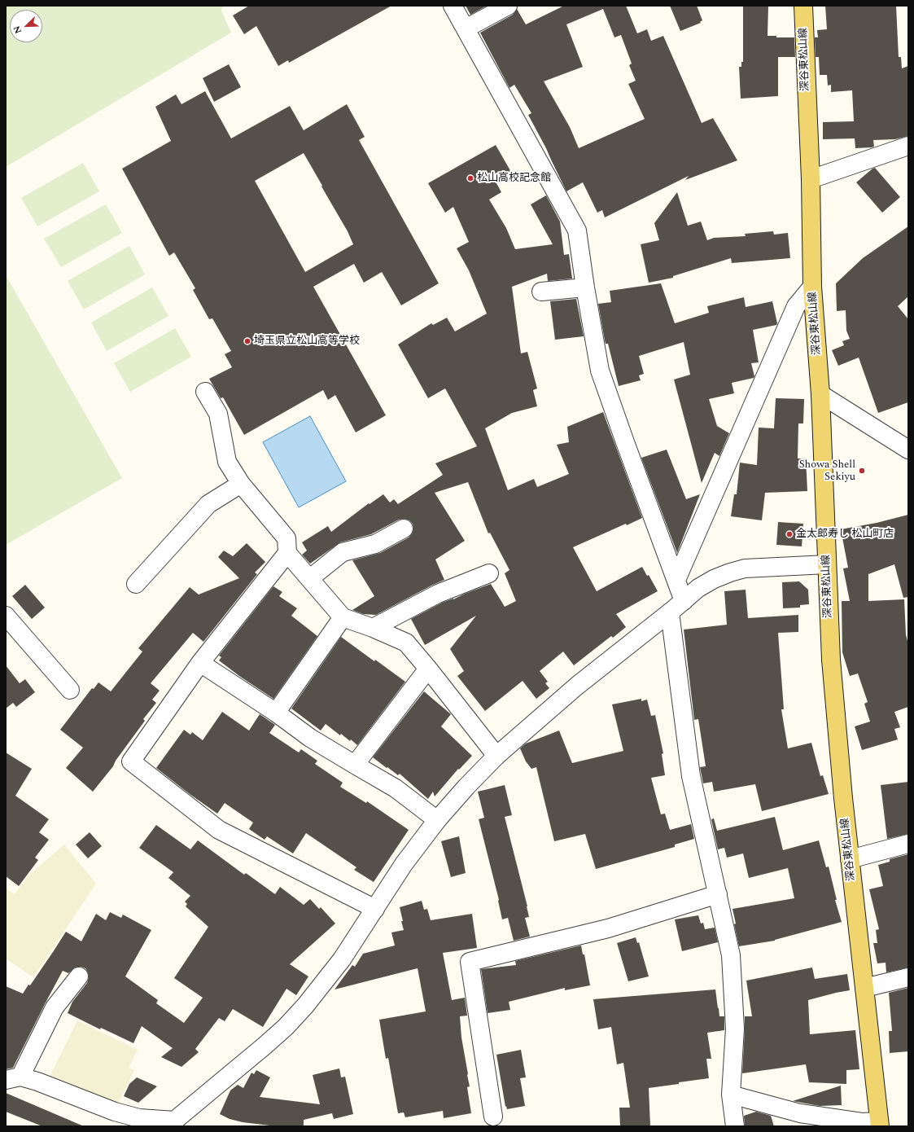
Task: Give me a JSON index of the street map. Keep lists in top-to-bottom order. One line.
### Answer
{"streets":{"main road":["深谷東松山線"]},"places":["松山高校記念館","埼玉県立松山高等学校","Showa Shell Sekiyu","金太郎寿し 松山町店"],"north":"bottom left"}
